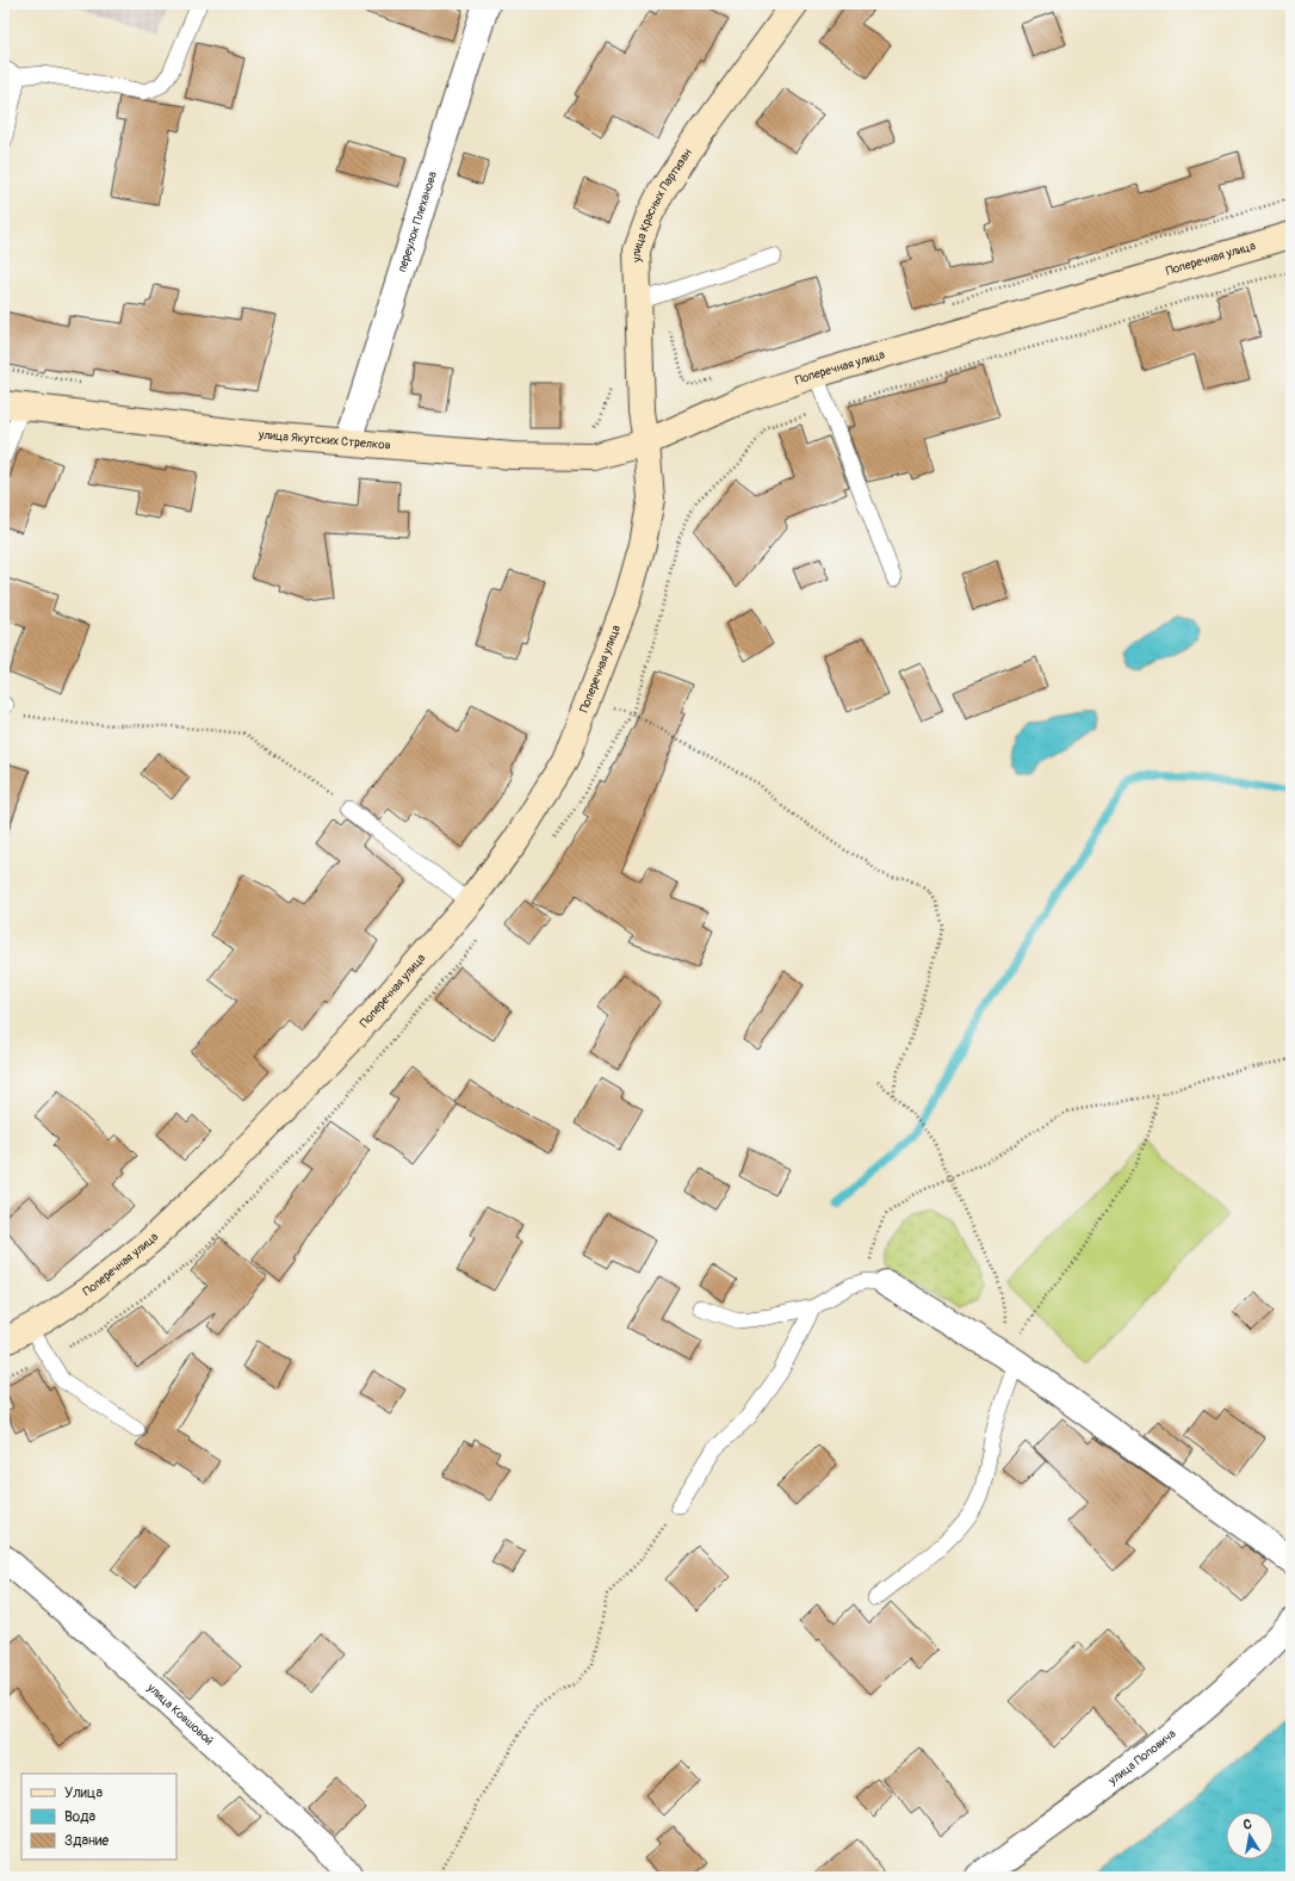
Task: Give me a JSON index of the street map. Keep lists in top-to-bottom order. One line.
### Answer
{"streets":{"main road":["улица Красных Партизан","Поперечная улица","улица Якутских Стрелков"],"street":["переулок Плеханова","улица Ковшовой","улица Поповича"]},"crossings":[["улица Красных Партизан","Поперечная улица"],["улица Красных Партизан","улица Якутских Стрелков"],["переулок Плеханова","улица Якутских Стрелков"],["Поперечная улица","улица Якутских Стрелков"]],"legend":["Улица","Вода","Здание"],"north":"top"}
